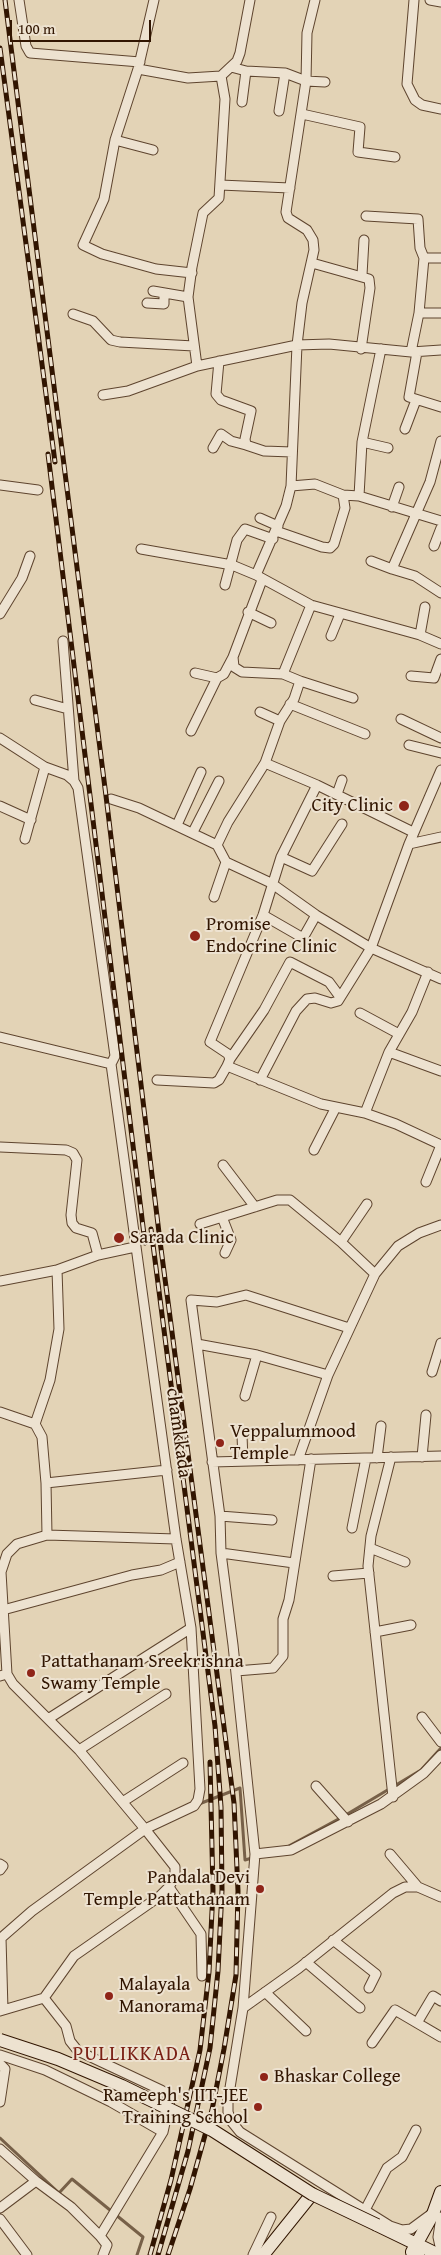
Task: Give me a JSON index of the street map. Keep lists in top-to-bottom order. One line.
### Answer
{"streets":{"street":["chamkkada"]},"districts":["PULLIKKADA"],"places":["City Clinic","Promise Endocrine Clinic","Sarada Clinic","Veppalummood Temple","Pattathanam Sreekrishna Swamy Temple","Pandala Devi Temple Pattathanam","Malayala Manorama","Bhaskar College","Rameeph's IIT-JEE Training School"],"scale_bar":"100 m"}
